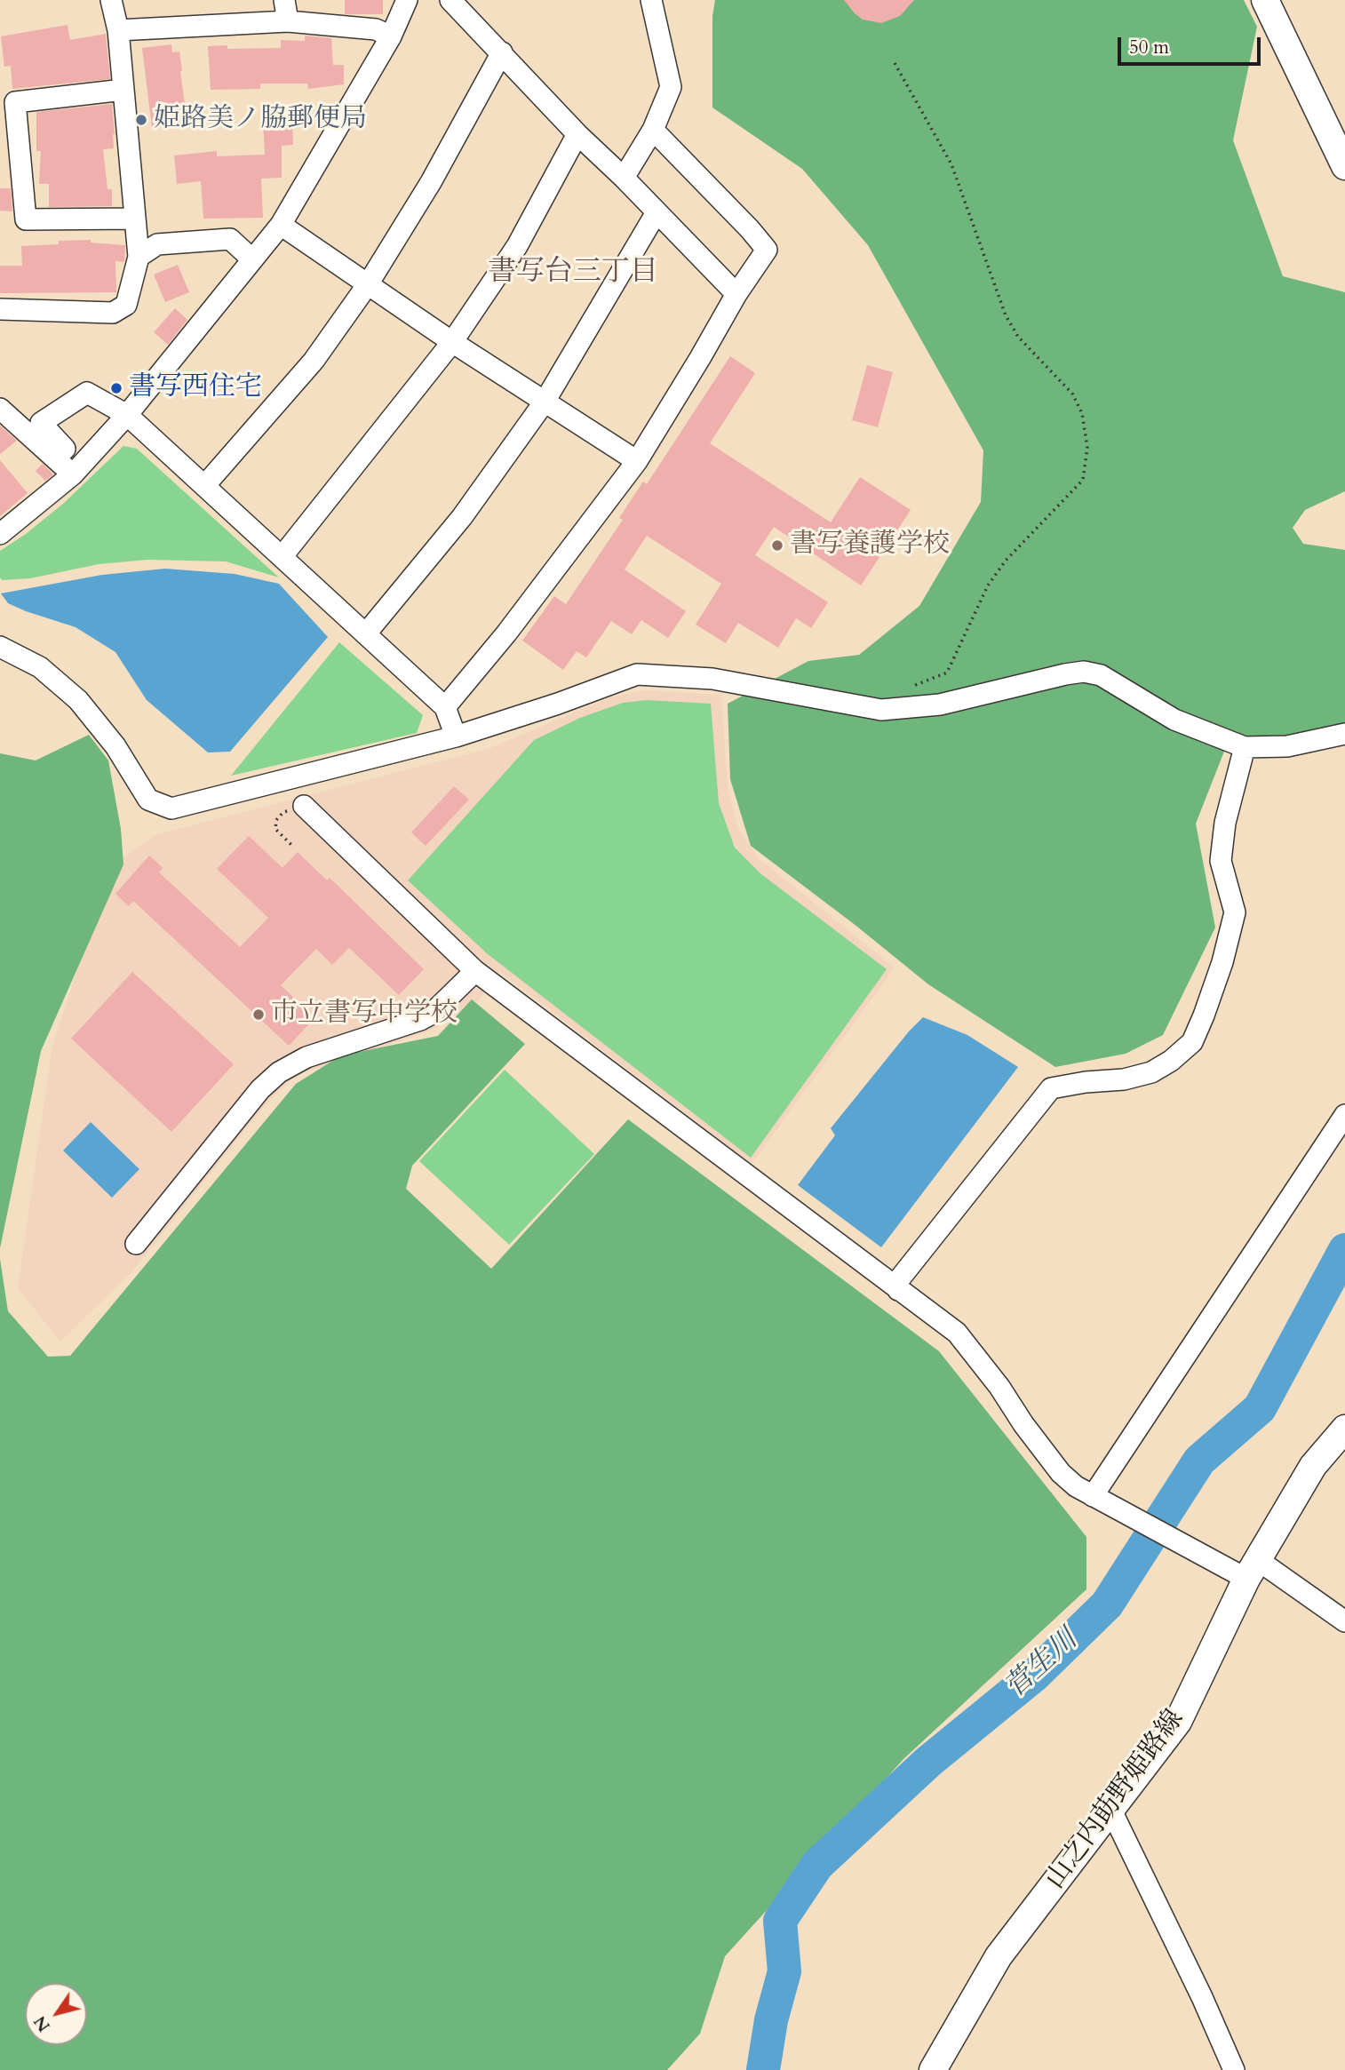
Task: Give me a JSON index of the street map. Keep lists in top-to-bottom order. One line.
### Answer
{"streets":{"main road":["山之内莇野姫路線"]},"districts":["書写台三丁目"],"water":["菅生川"],"places":["姫路美ノ脇郵便局","書写西住宅","書写養護学校","市立書写中学校"],"scale_bar":"50 m","north":"bottom left"}
